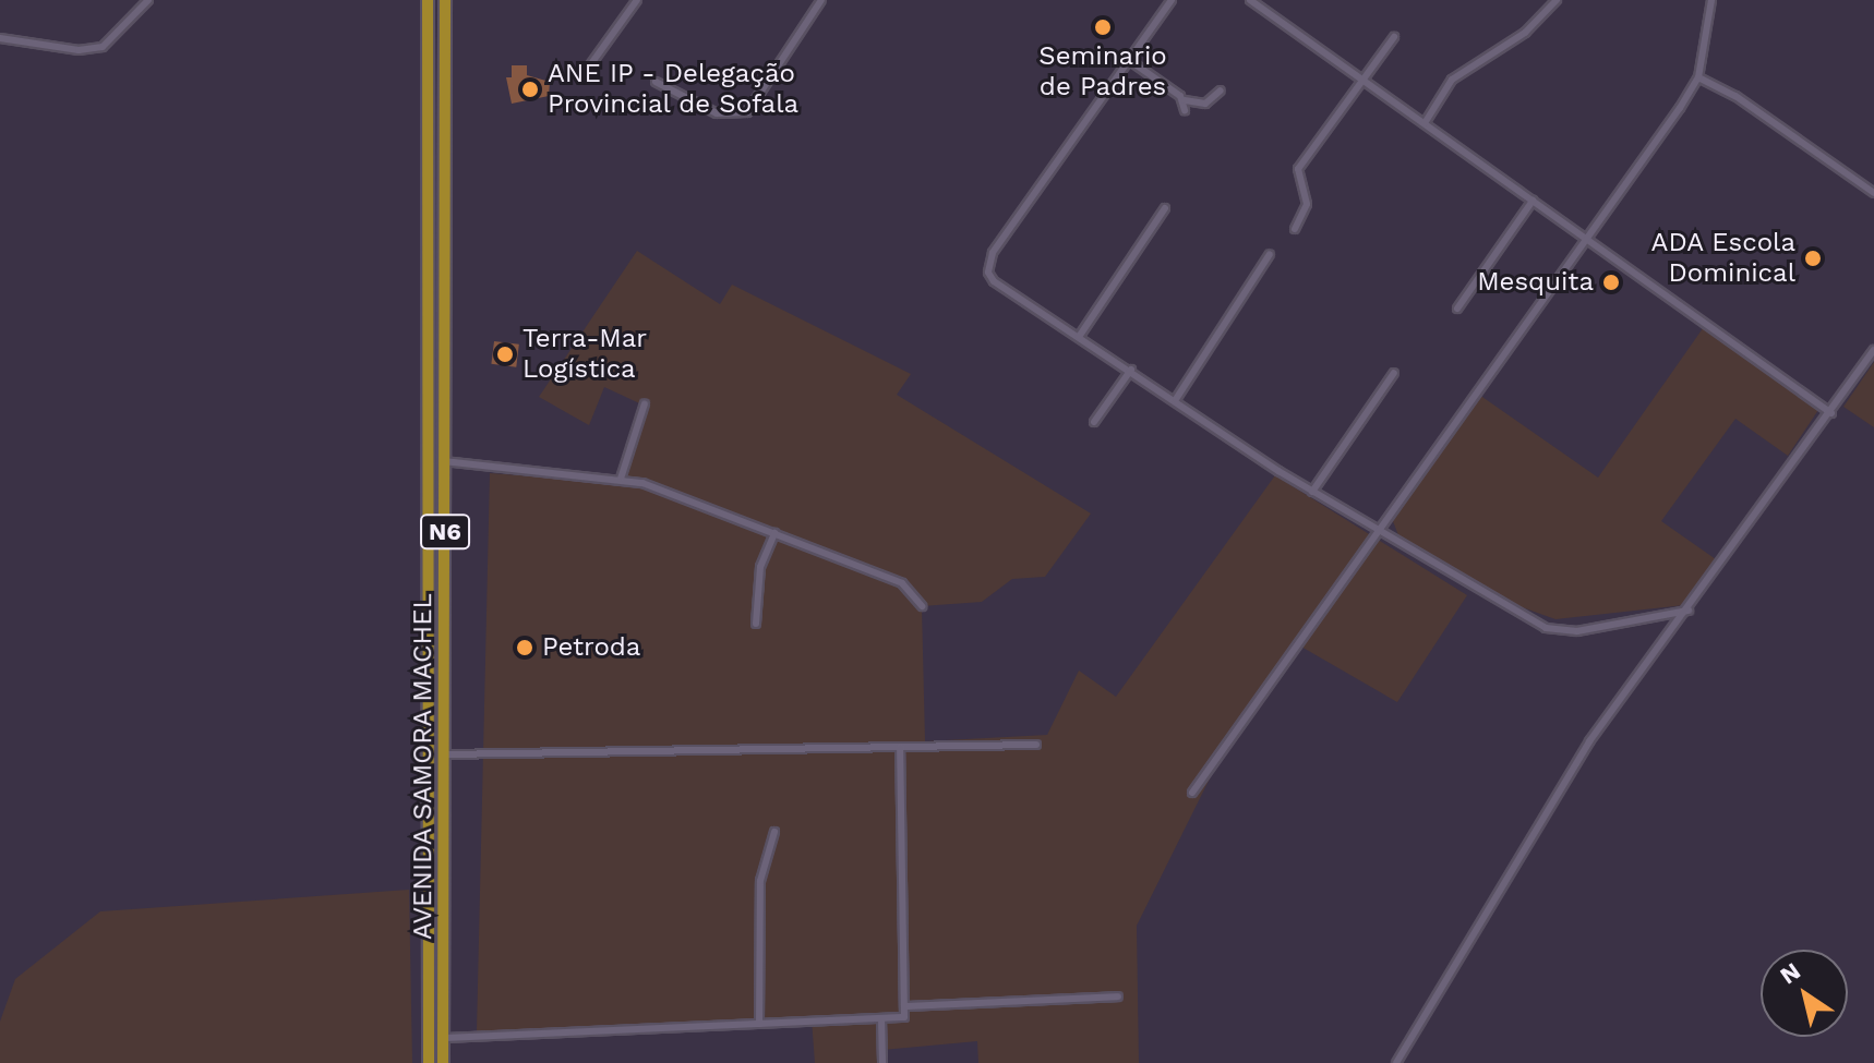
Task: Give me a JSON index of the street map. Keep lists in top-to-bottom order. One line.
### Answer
{"streets":{"highway":["N6","AVENIDA SAMORA MACHEL"]},"places":["Seminario de Padres","ANE IP - Delegação Provincial de Sofala","ADA Escola Dominical","Mesquita","Terra-Mar Logística","Petroda"],"north":"top left"}
